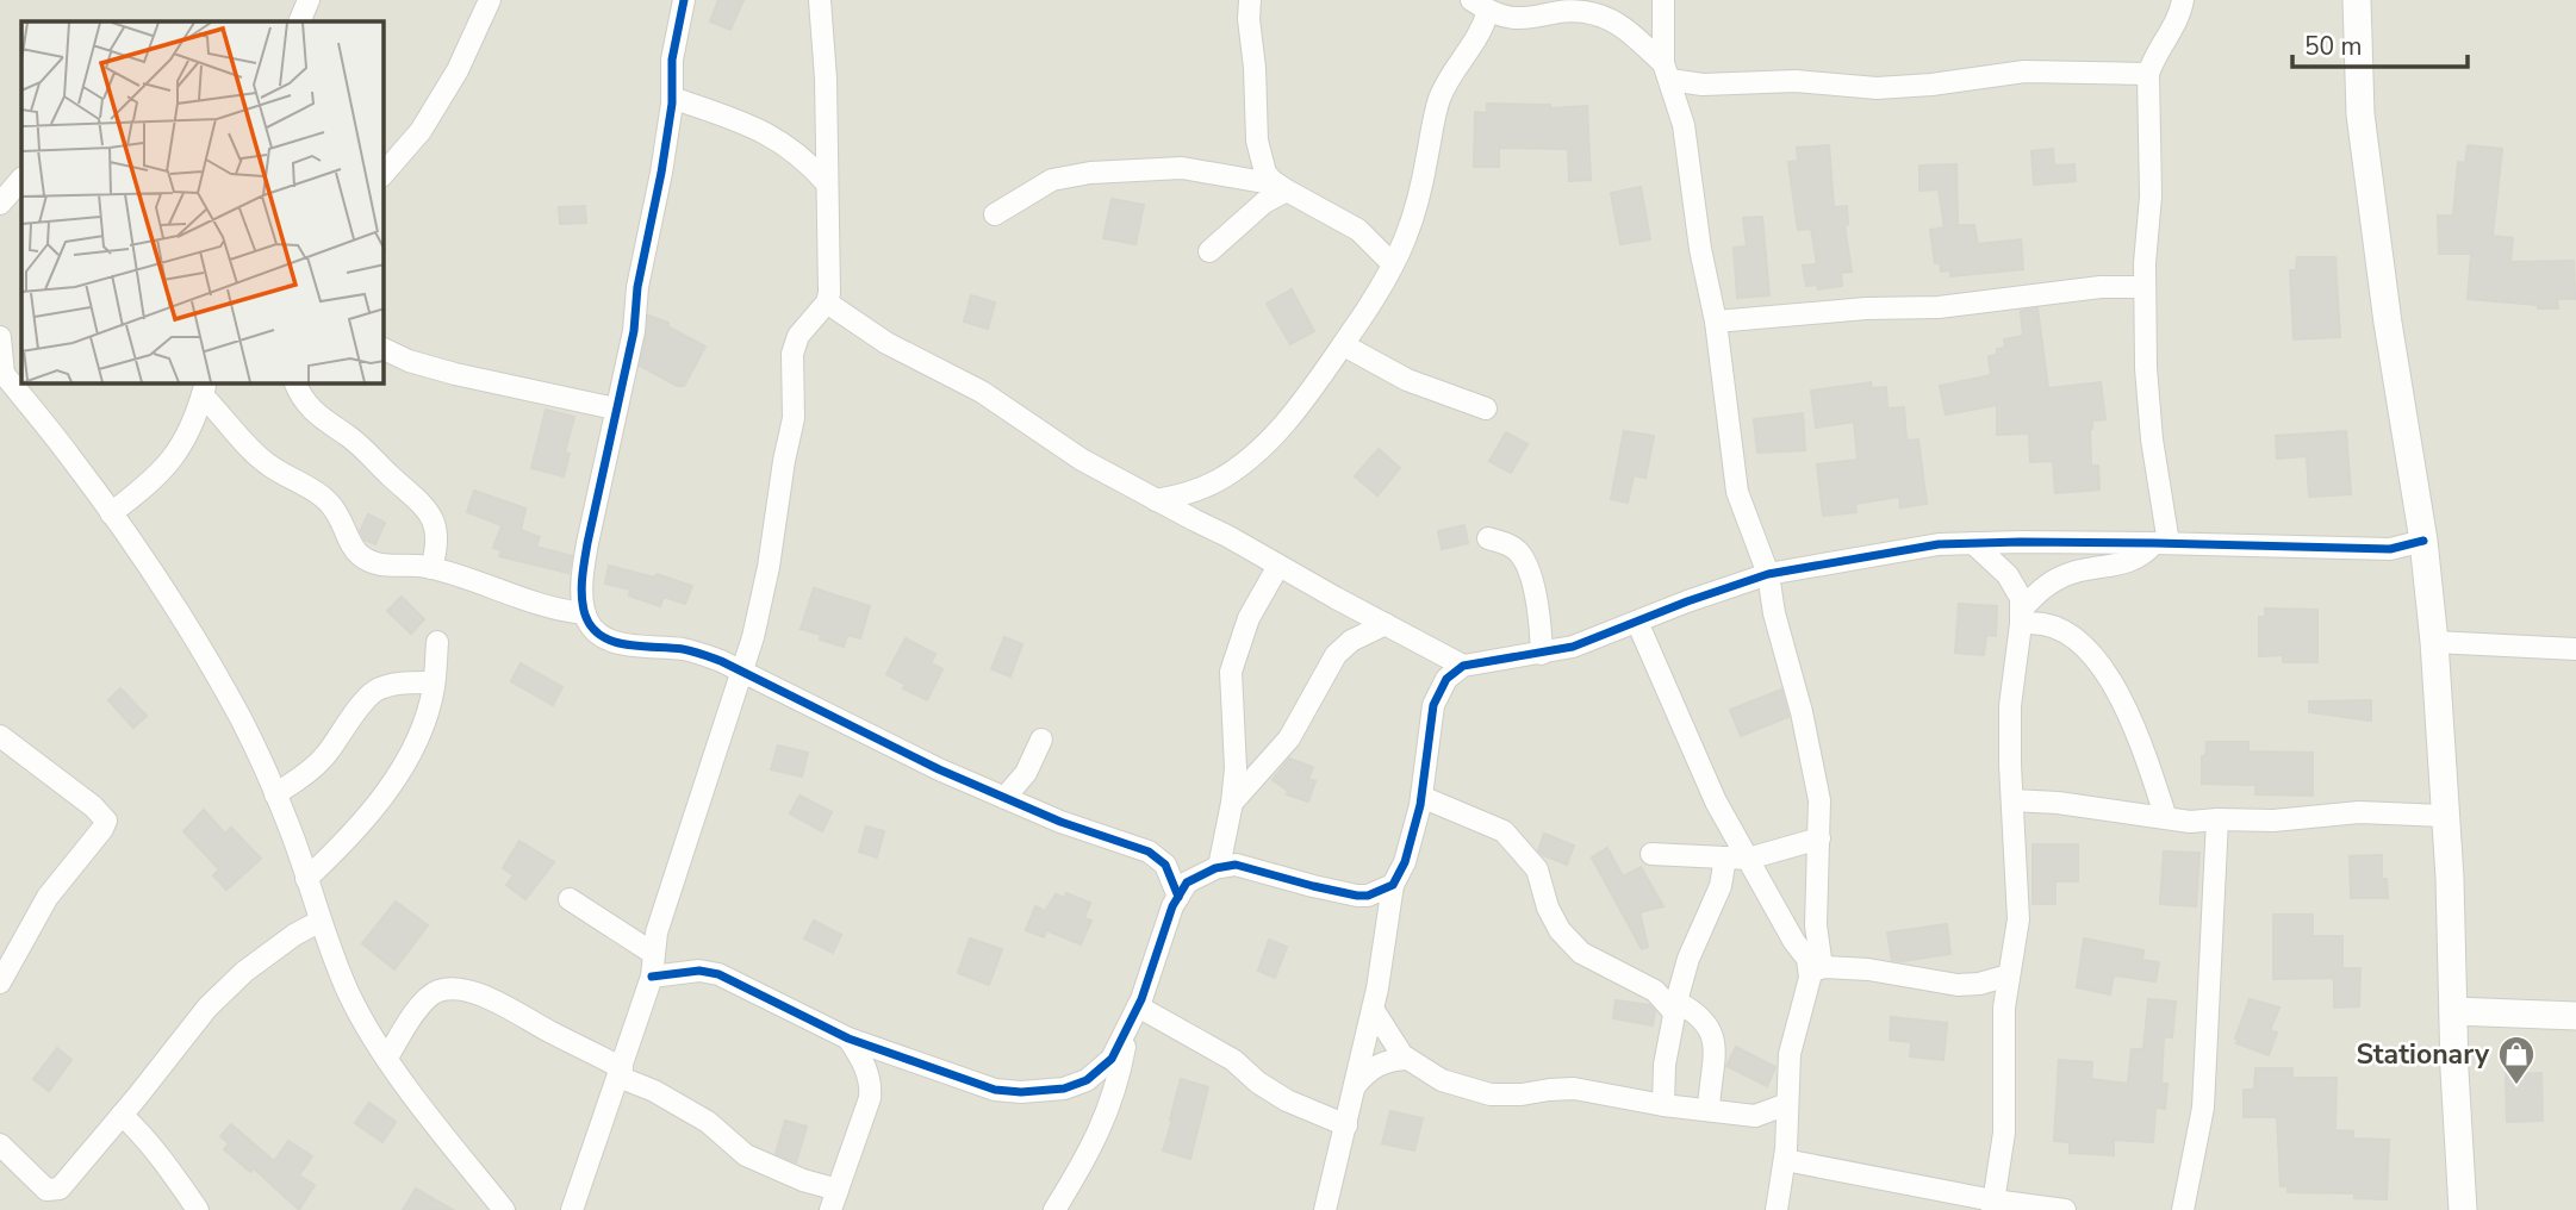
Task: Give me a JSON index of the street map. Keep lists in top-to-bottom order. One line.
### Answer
{"places":{"shop":["Stationary"]},"scale_bar":"50 m"}
